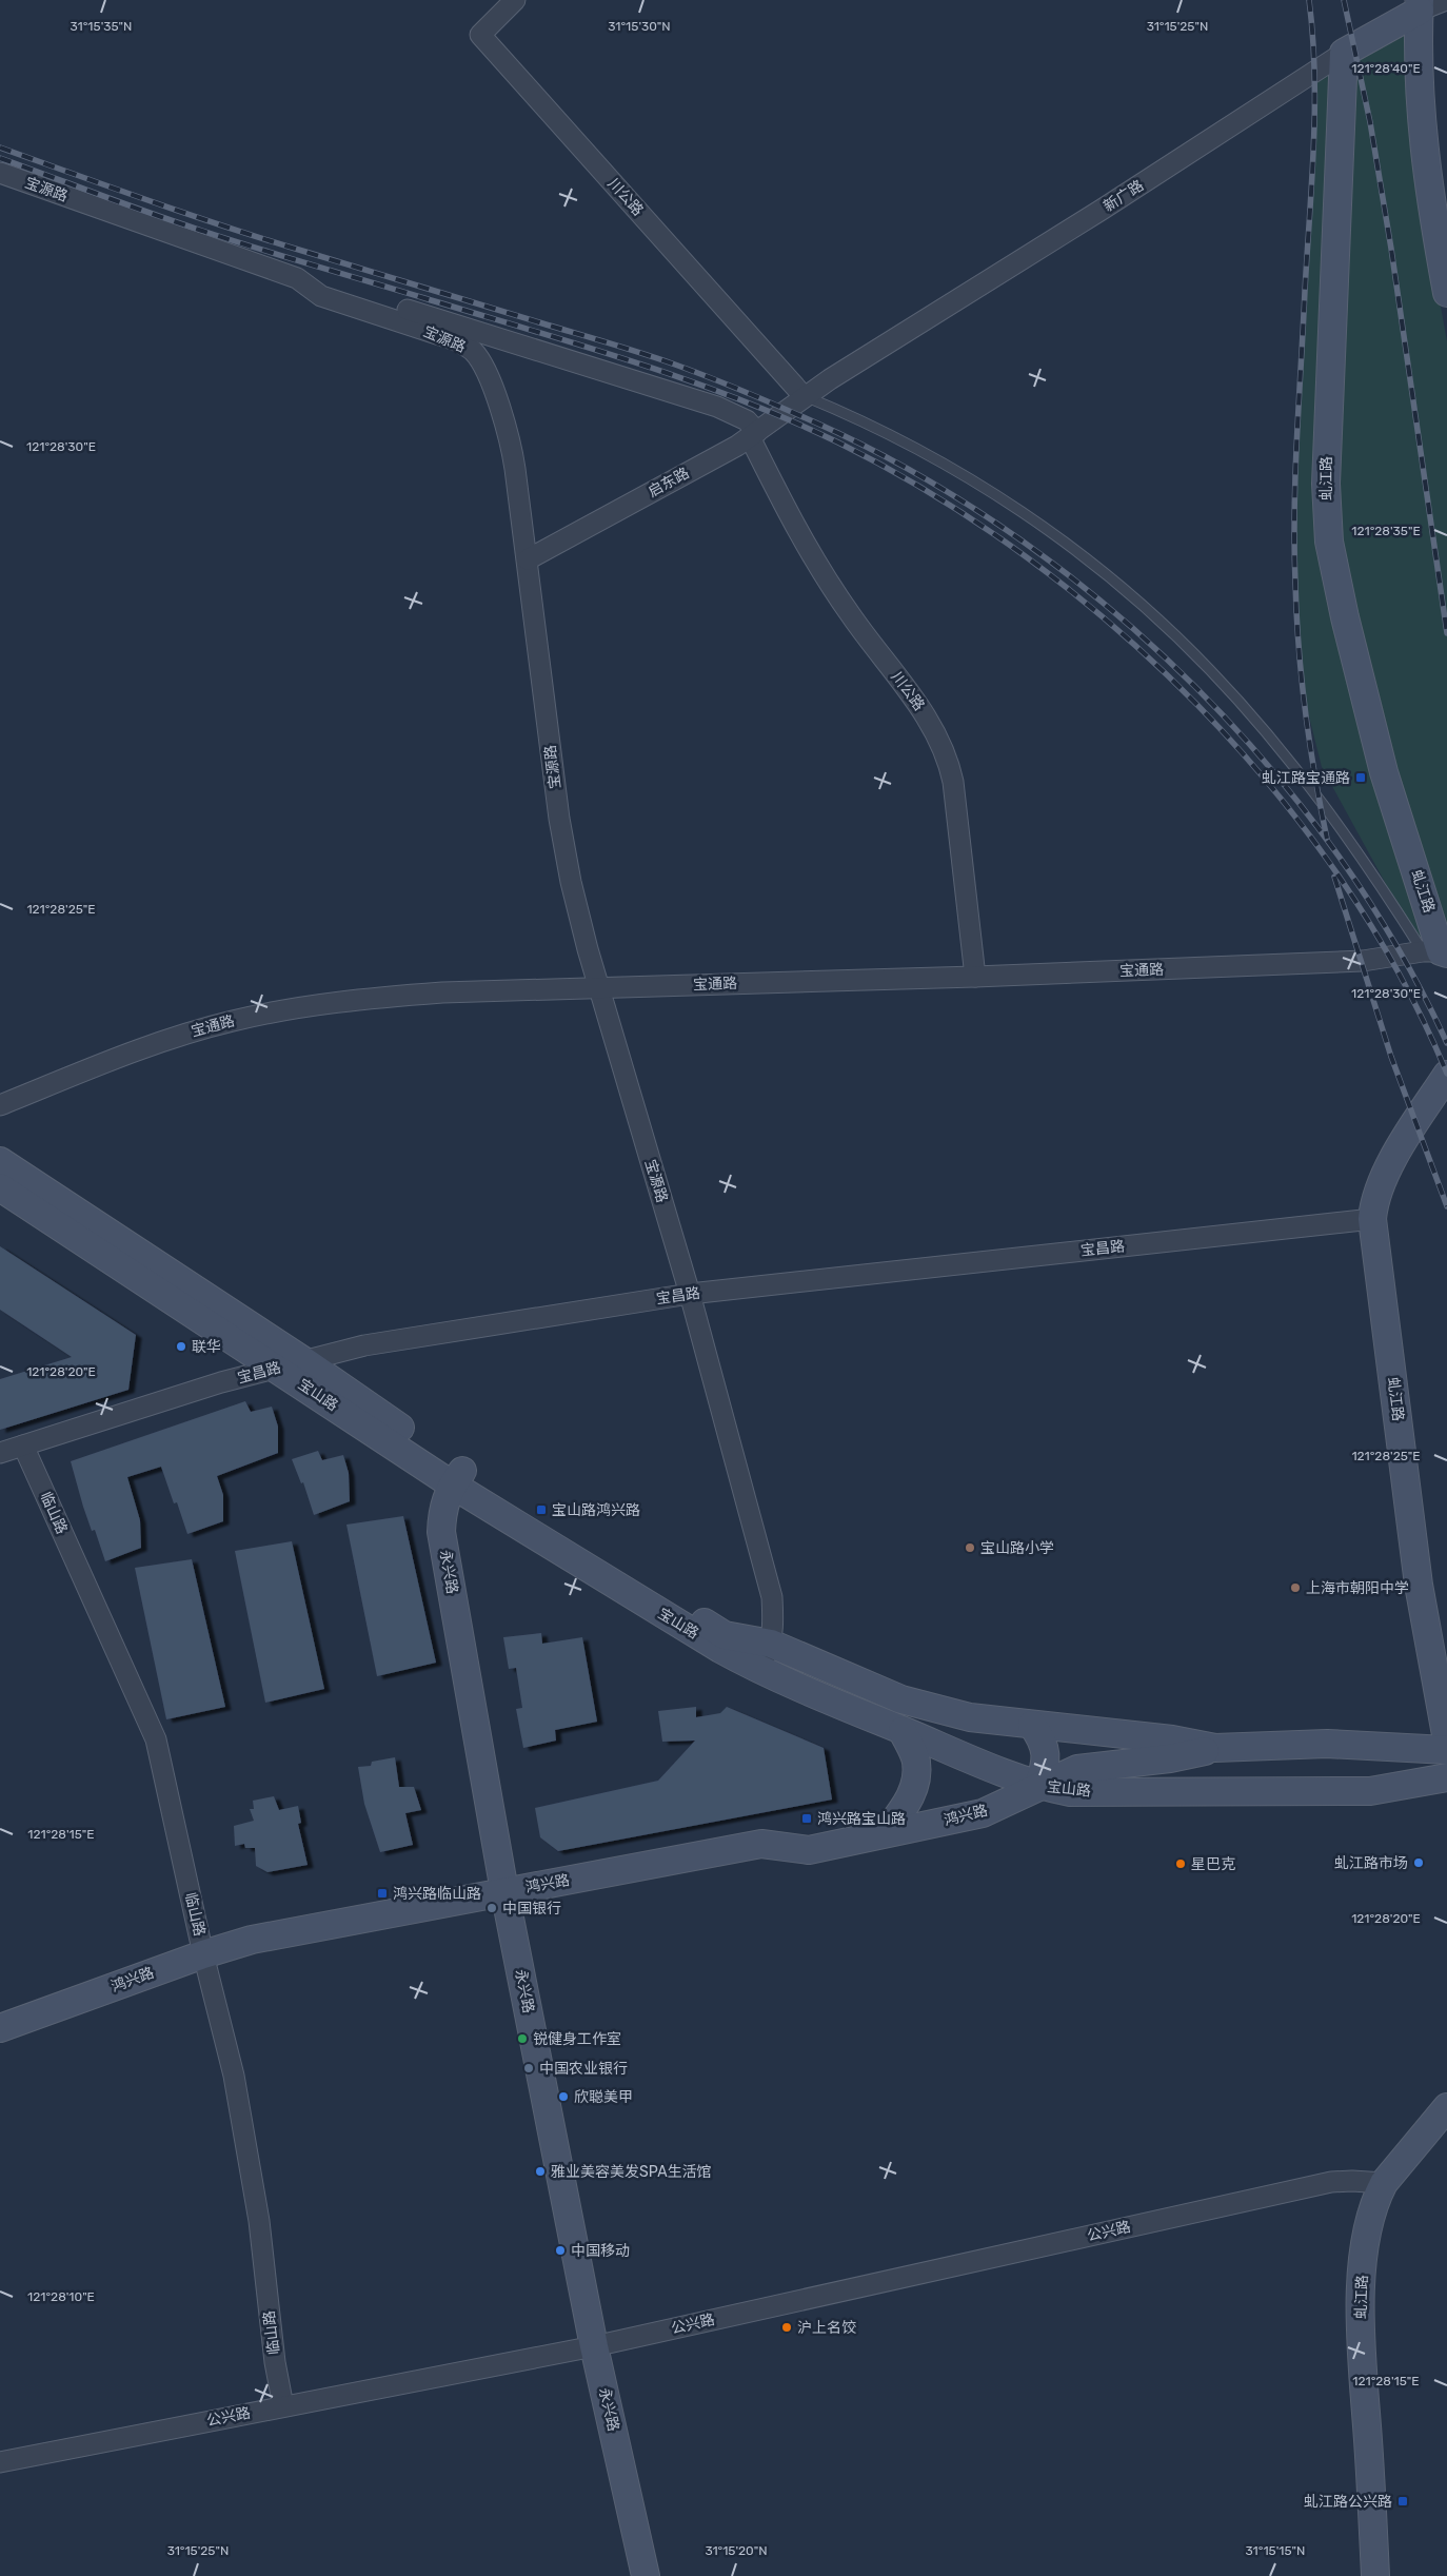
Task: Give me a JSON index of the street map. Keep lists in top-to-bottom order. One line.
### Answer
{"streets":{"street":["宝源路","新广路","川公路","虬江路","启东路","宝通路","宝昌路","宝山路","临山路","永兴路","鸿兴路","公兴路"]},"crossings":[["宝源路","启东路"],["宝源路","宝通路"],["宝源路","宝昌路"],["宝源路","宝山路"],["新广路","川公路"],["新广路","虬江路"],["新广路","启东路"],["川公路","启东路"],["川公路","宝通路"],["虬江路","宝通路"],["虬江路","宝昌路"],["虬江路","公兴路"],["宝昌路","宝山路"],["宝昌路","临山路"],["宝山路","永兴路"],["宝山路","鸿兴路"],["临山路","鸿兴路"],["临山路","公兴路"],["永兴路","鸿兴路"],["永兴路","公兴路"]],"places":{"transit":["虬江路宝通路","宝山路鸿兴路","鸿兴路宝山路","鸿兴路临山路","虬江路公兴路"],"other":["联华","宝山路小学","上海市朝阳中学","虬江路市场","星巴克","中国银行","锐健身工作室","中国农业银行","欣聪美甲","雅业美容美发SPA生活馆","中国移动","沪上名饺"]},"coordinates":["31°15'35\"N","31°15'30\"N","31°15'25\"N","121°28'40\"E","121°28'30\"E","121°28'35\"E","121°28'25\"E","121°28'20\"E","121°28'15\"E","121°28'10\"E","31°15'20\"N","31°15'15\"N"]}
